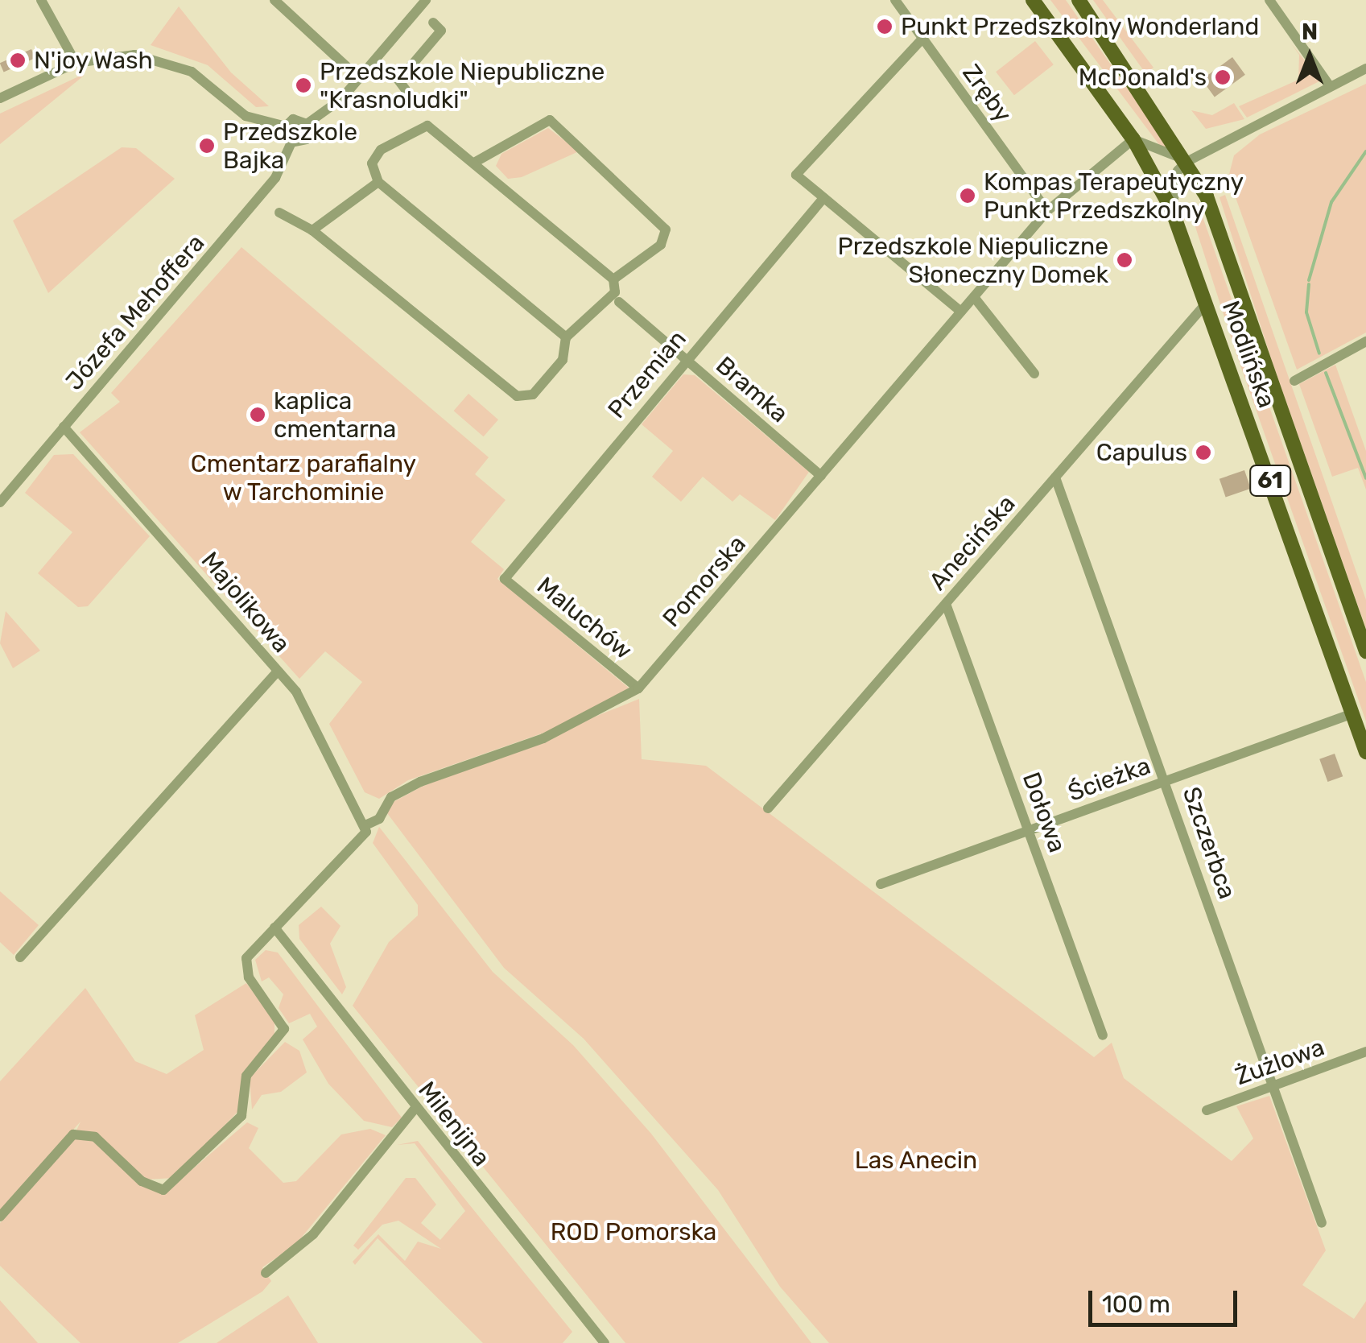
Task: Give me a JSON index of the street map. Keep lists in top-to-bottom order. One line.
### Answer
{"streets":{"main road":["Modlińska","61"],"street":["Zręby","Józefa Mehoffera","Przemian","Bramka","Anecińska","Pomorska","Majolikowa","Maluchów","Ścieżka","Dołowa","Szczerbca","Żużlowa","Milenijna"]},"crossings":[["Zręby","Pomorska"],["Józefa Mehoffera","Majolikowa"],["Modlińska","Anecińska"],["Modlińska","Pomorska"],["Modlińska","Ścieżka"],["Przemian","Bramka"],["Przemian","Maluchów"],["Bramka","Pomorska"],["Anecińska","Dołowa"],["Anecińska","Szczerbca"],["Pomorska","Majolikowa"],["Pomorska","Maluchów"],["Pomorska","Milenijna"],["Ścieżka","Dołowa"],["Ścieżka","Szczerbca"],["Szczerbca","Żużlowa"]],"parks":["Cmentarz parafialny w Tarchominie","Las Anecin","ROD Pomorska"],"places":["Punkt Przedszkolny Wonderland","N'joy Wash","McDonald's","Przedszkole Niepubliczne \"Krasnoludki\"","Przedszkole Bajka","Kompas Terapeutyczny Punkt Przedszkolny","Przedszkole Niepuliczne Słoneczny Domek","kaplica cmentarna","Capulus"],"scale_bar":"100 m","north":"top"}
